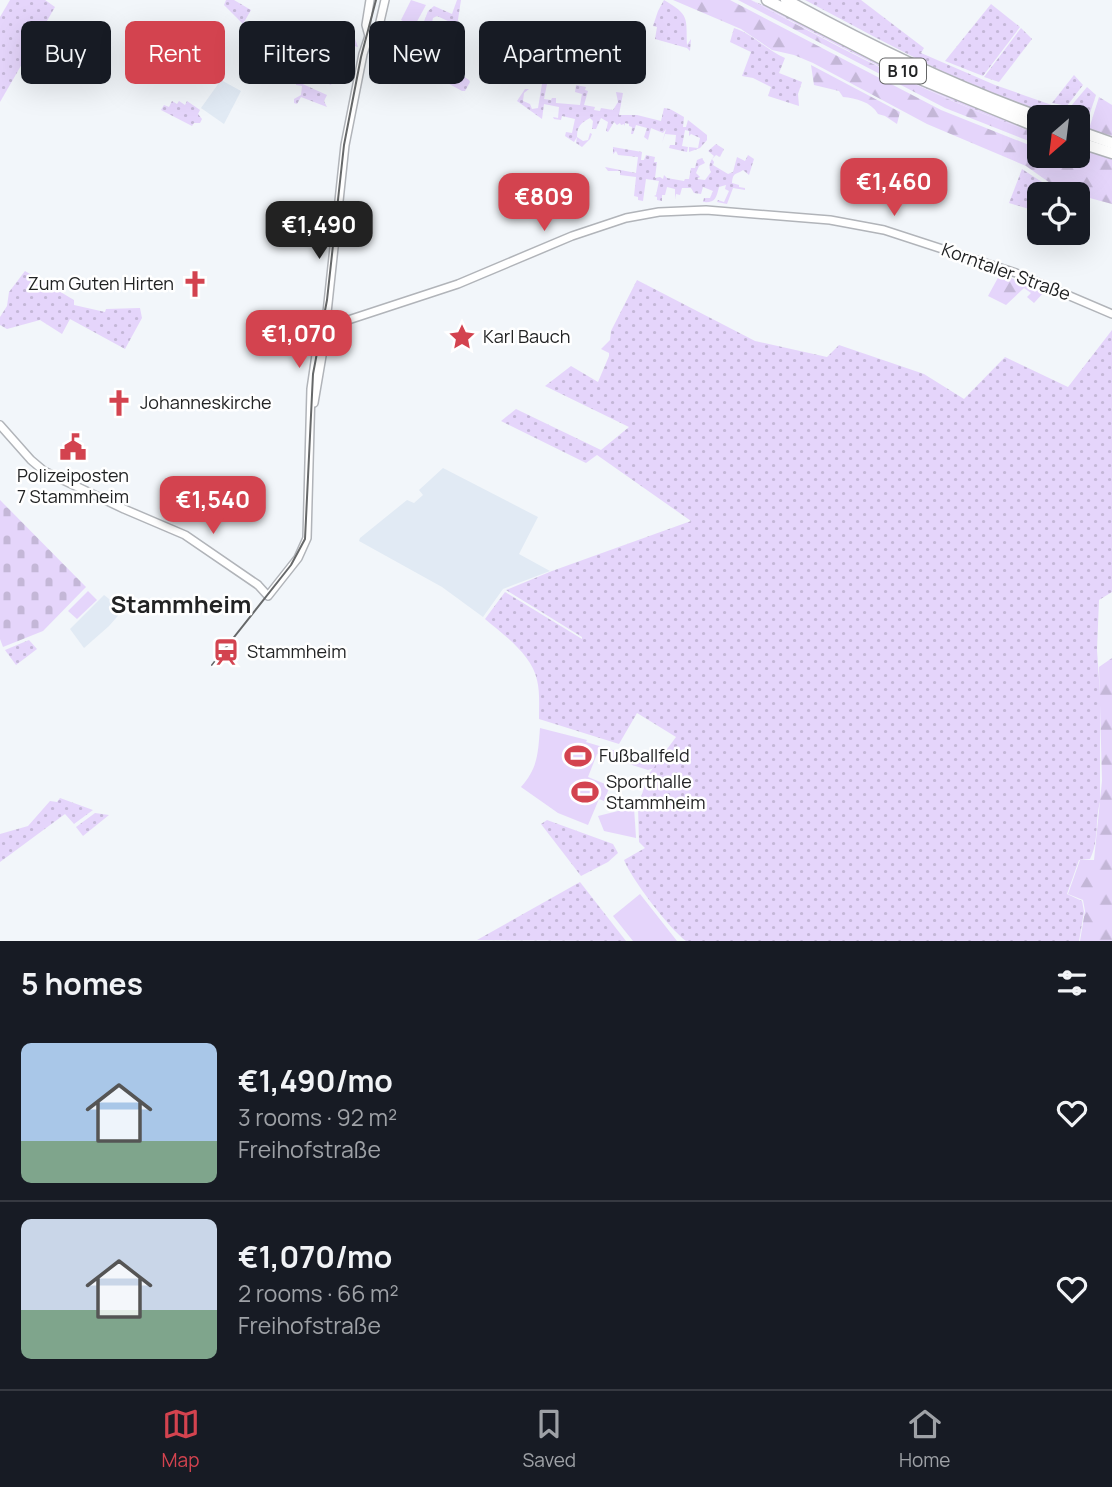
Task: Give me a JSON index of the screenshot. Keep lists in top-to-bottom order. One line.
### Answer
{"streets":{"highway":["B 10"],"street":["Korntaler Straße"]},"districts":["Stammheim"],"places":{"church":["Zum Guten Hirten","Johanneskirche"],"place":["Karl Bauch"],"public building":["Polizeiposten 7 Stammheim"],"station":["Stammheim"],"sports":["Fußballfeld","Sporthalle Stammheim"]},"north":"bottom left","page":{"chip":["Buy","Rent","Filters","New","Apartment"],"price":["€1,460","€809","€1,490","€1,070","€1,540"],"heading":"5 homes","list":[{"name":"€1,490/mo","note":"3 rooms · 92 m² · Freihofstraße"},{"name":"€1,070/mo","note":"2 rooms · 66 m² · Freihofstraße"}],"tabs":["Map","Saved","Home"]}}
